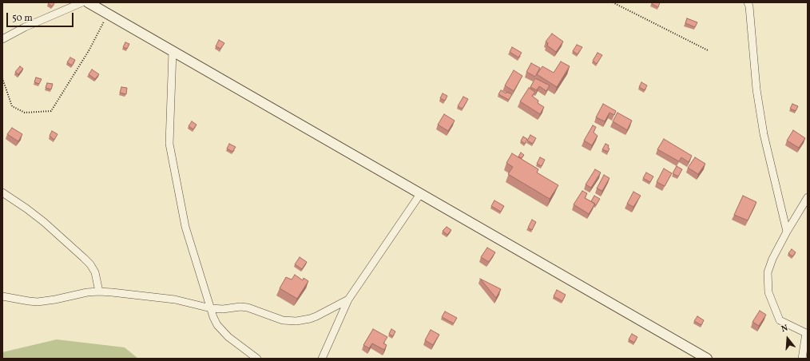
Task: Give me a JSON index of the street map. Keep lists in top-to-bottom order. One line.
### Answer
{"scale_bar":"50 m","north":"top"}
